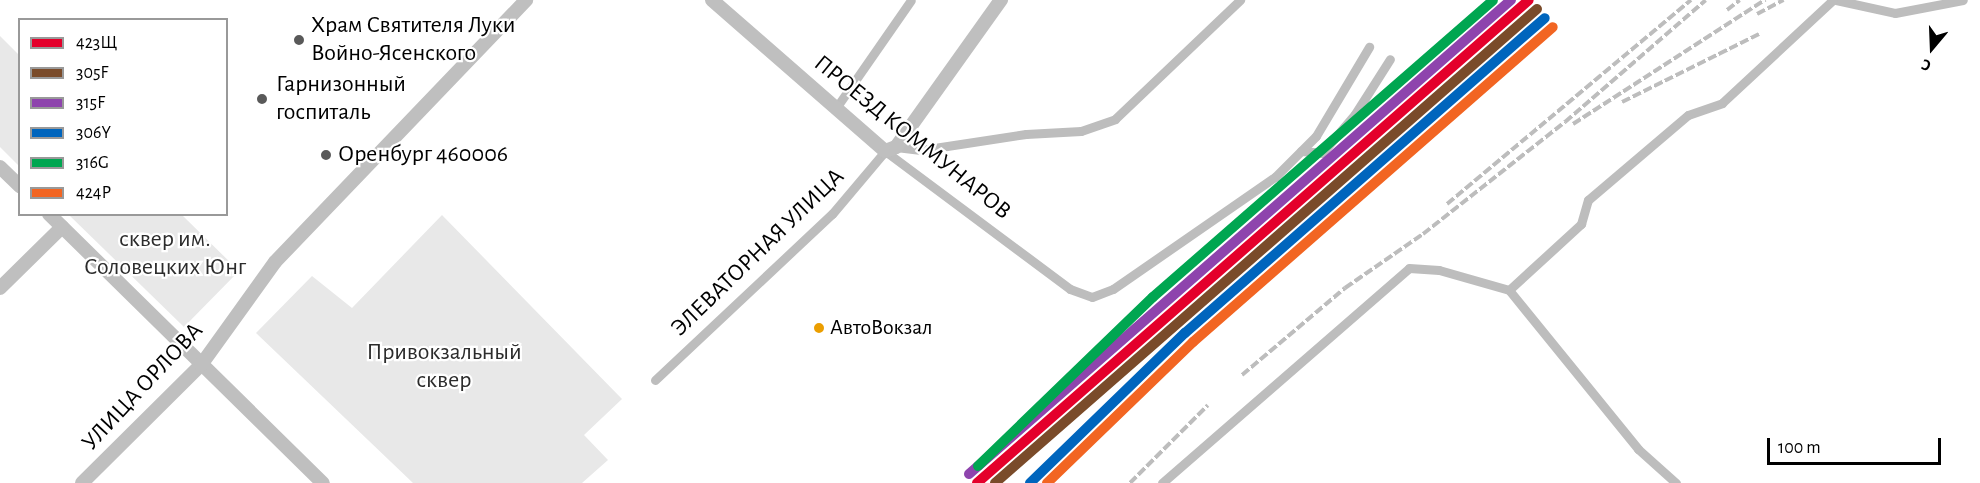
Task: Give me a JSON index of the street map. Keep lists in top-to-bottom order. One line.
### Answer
{"streets":{"street":["ПРОЕЗД КОММУНАРОВ","ЭЛЕВАТОРНАЯ УЛИЦА","УЛИЦА ОРЛОВА"]},"crossings":[["ПРОЕЗД КОММУНАРОВ","ЭЛЕВАТОРНАЯ УЛИЦА"]],"parks":["сквер им. Соловецких Юнг","Привокзальный сквер"],"places":["Храм Святителя Луки Войно-Ясенского","Гарнизонный госпиталь","Оренбург 460006","АвтоВокзал"],"lines":["transit line 423Щ","transit line 315F","transit line 316G","transit line 305F","transit line 306Y","transit line 424Р"],"legend":["423Щ","305F","315F","306Y","316G","424Р"],"scale_bar":"100 m","north":"bottom"}
